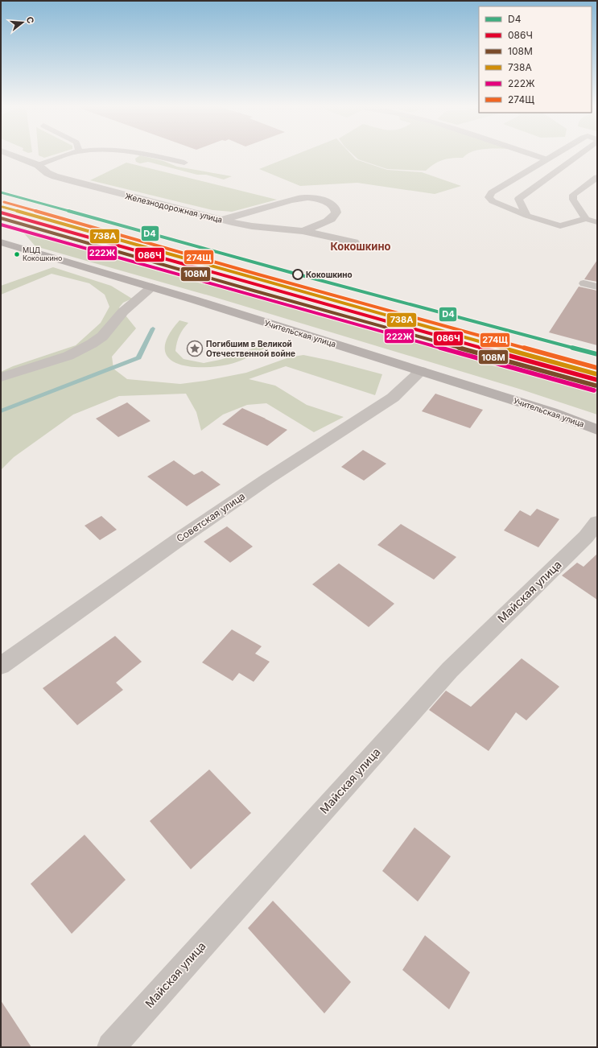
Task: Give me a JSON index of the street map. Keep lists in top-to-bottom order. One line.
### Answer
{"streets":{"street":["Железнодорожная улица","Учительская улица","Советская улица","Майская улица"]},"crossings":[["Учительская улица","Советская улица"]],"districts":["Кокошкино"],"places":{"other":["МЦД Кокошкино","Кокошкино"],"place":["Погибшим в Великой Отечественной войне"]},"lines":["transit line D4","transit line 274Щ","transit line 738А","transit line 086Ч","transit line 108М","transit line 222Ж"],"legend":["D4","086Ч","108М","738А","222Ж","274Щ"],"north":"right"}
